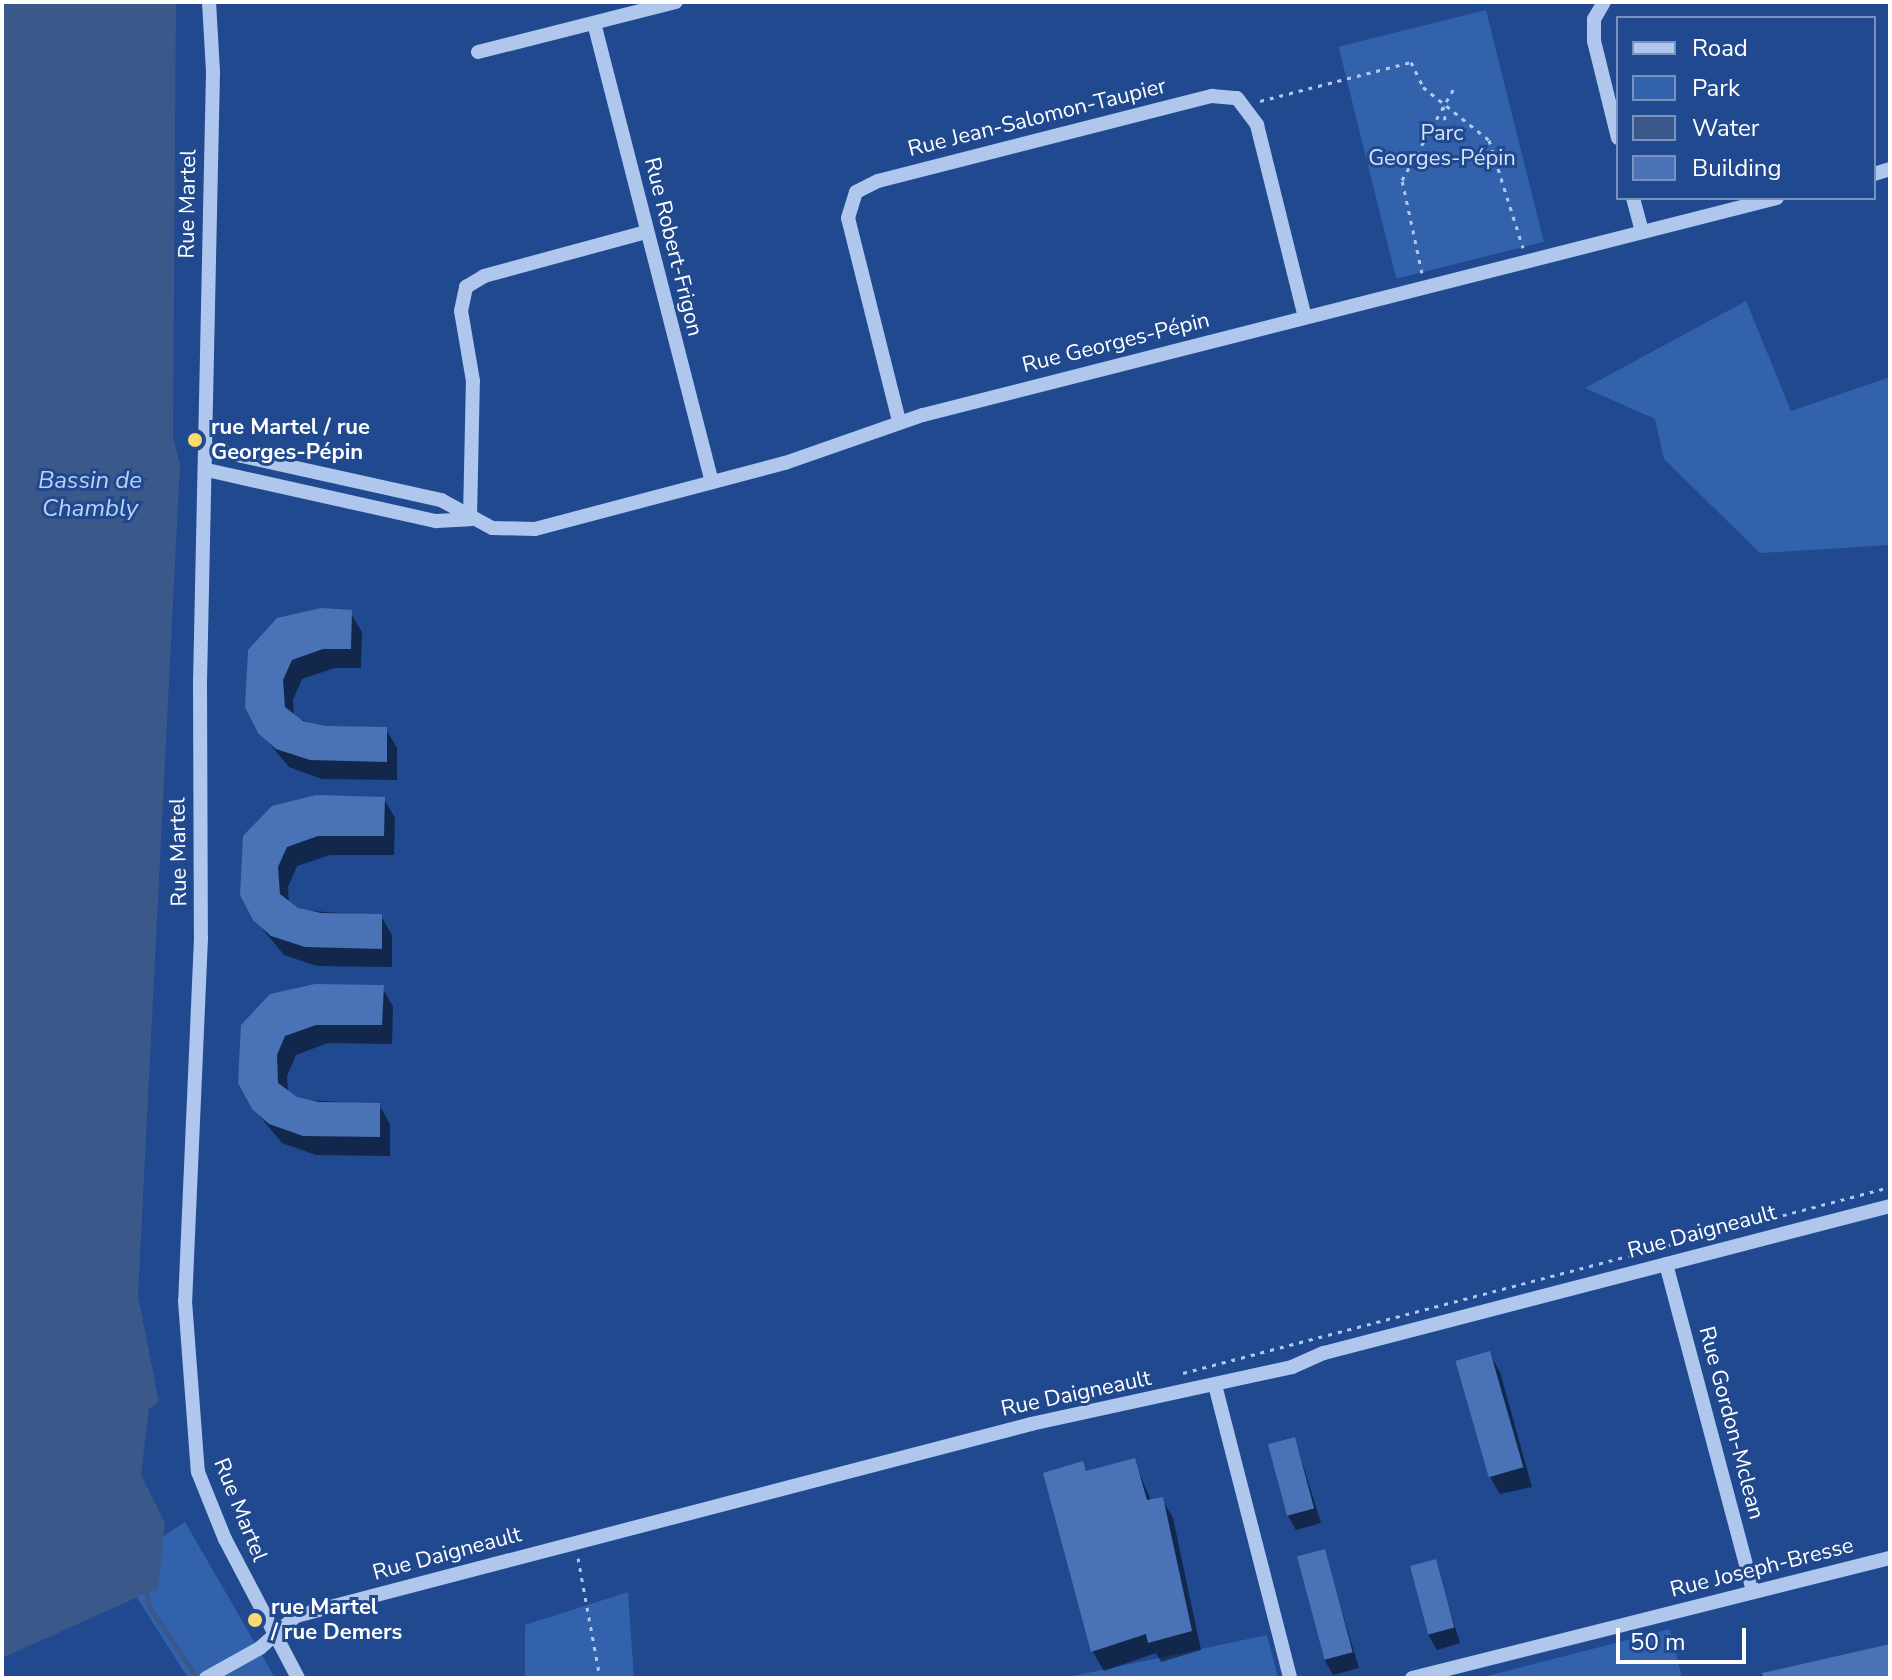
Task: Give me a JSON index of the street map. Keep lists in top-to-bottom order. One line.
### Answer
{"streets":{"street":["Rue Jean-Salomon-Taupier","Rue Martel","Rue Robert-Frigon","Rue Georges-Pépin","Rue Daigneault","Rue Gordon-Mclean","Rue Joseph-Bresse"]},"crossings":[["Rue Jean-Salomon-Taupier","Rue Georges-Pépin"],["Rue Martel","Rue Georges-Pépin"],["Rue Martel","Rue Daigneault"],["Rue Robert-Frigon","Rue Georges-Pépin"],["Rue Daigneault","Rue Gordon-Mclean"],["Rue Gordon-Mclean","Rue Joseph-Bresse"]],"water":["Bassin de Chambly"],"parks":["Parc Georges-Pépin"],"places":["rue Martel / rue Georges-Pépin","rue Martel / rue Demers"],"legend":["Road","Park","Water","Building"],"scale_bar":"50 m"}
